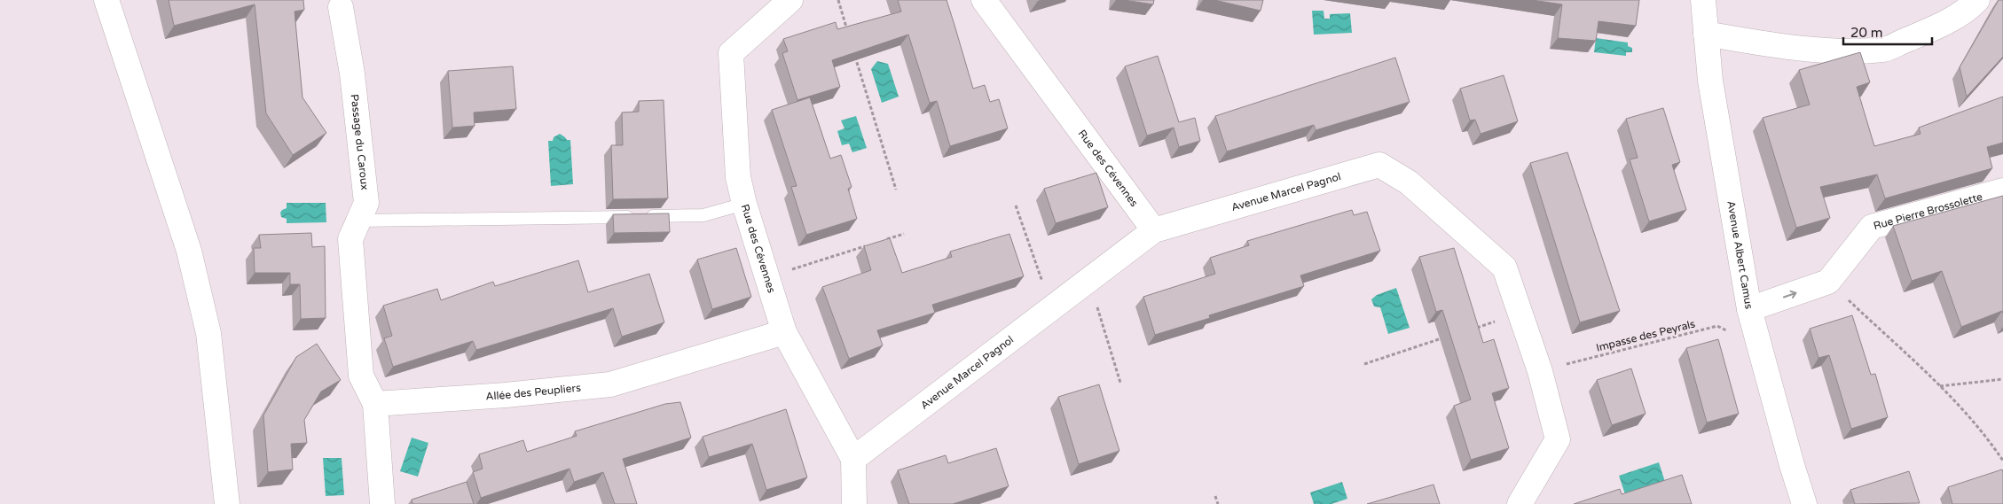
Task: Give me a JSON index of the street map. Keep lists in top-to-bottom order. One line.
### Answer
{"streets":{"street":["Passage du Caroux","Rue des Cévennes","Avenue Marcel Pagnol","Rue Pierre Brossolette","Avenue Albert Camus","Allée des Peupliers"],"path":["Impasse des Peyrals"]},"crossings":[["Passage du Caroux","Allée des Peupliers"],["Rue des Cévennes","Avenue Marcel Pagnol"],["Rue des Cévennes","Allée des Peupliers"],["Avenue Marcel Pagnol","Impasse des Peyrals"],["Avenue Albert Camus","Impasse des Peyrals"]],"scale_bar":"20 m"}
